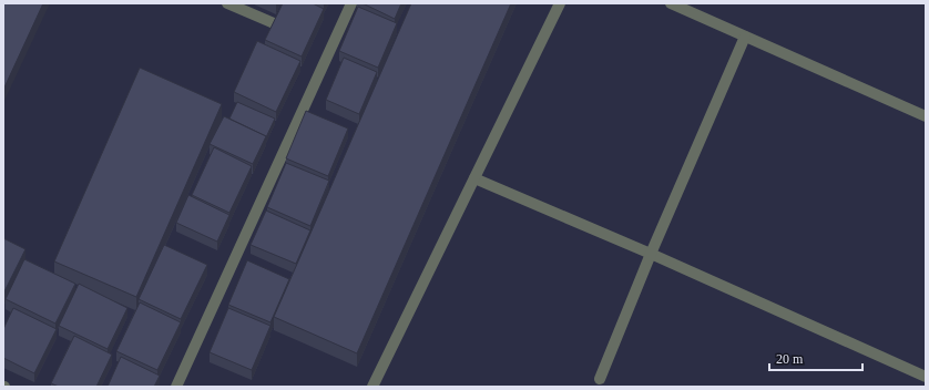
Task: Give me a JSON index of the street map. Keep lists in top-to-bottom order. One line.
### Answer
{"scale_bar":"20 m"}
